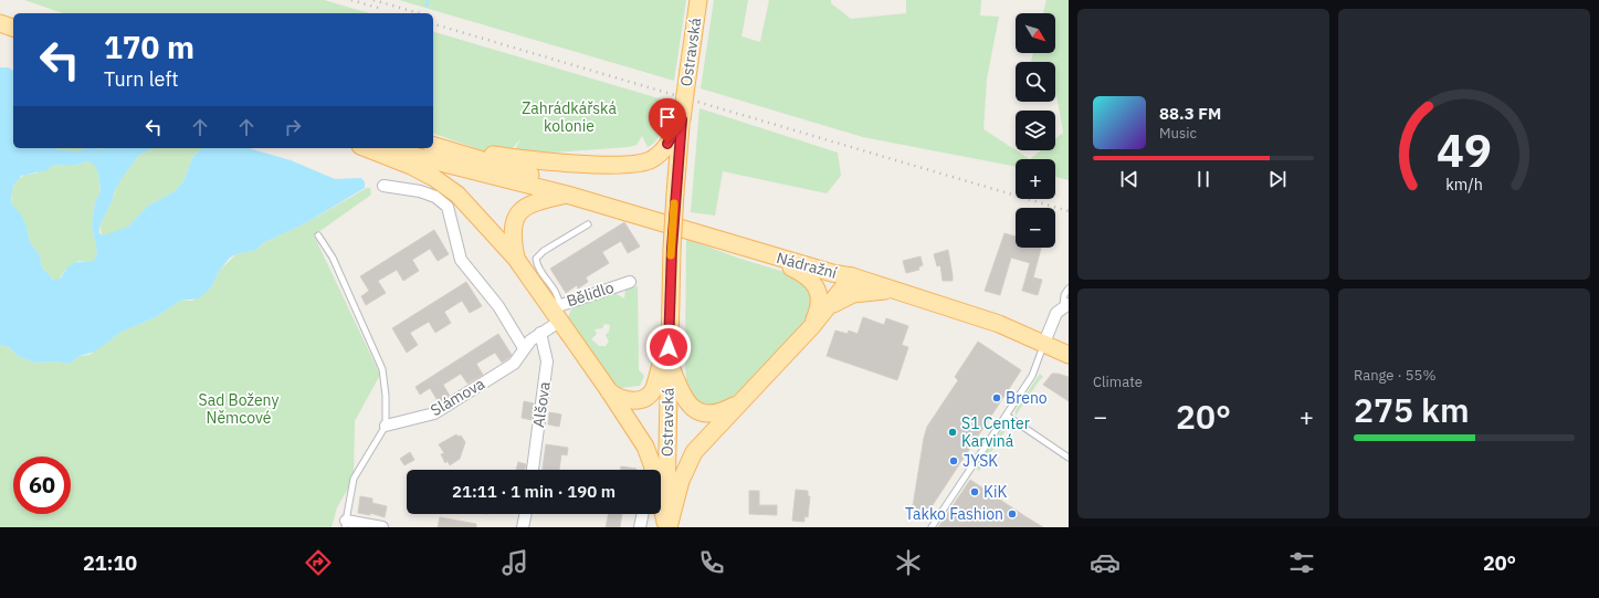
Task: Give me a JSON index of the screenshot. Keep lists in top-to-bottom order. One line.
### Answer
{"streets":{"main road":["Ostravská","Nádražní"],"street":["Bělidlo","Slámova","Alšova"]},"crossings":[["Bělidlo","Slámova"],["Slámova","Alšova"]],"parks":["Zahrádkářská kolonie","Sad Boženy Němcové"],"places":["Breno","S1 Center Karviná","JYSK","KiK","Takko Fashion"],"north":"bottom right","page":{"map_buttons":["+","−"],"turn":["170 m","Turn left"],"song":["88.3 FM","Music"],"tile":["Climate",["Range · 55%","275 km"]],"heat":["−","20°","+"],"limit":"60","trip":"21:11 · 1 min · 190 m","tabs":["21:10","20°"],"gauge":["49","km/h"]}}
